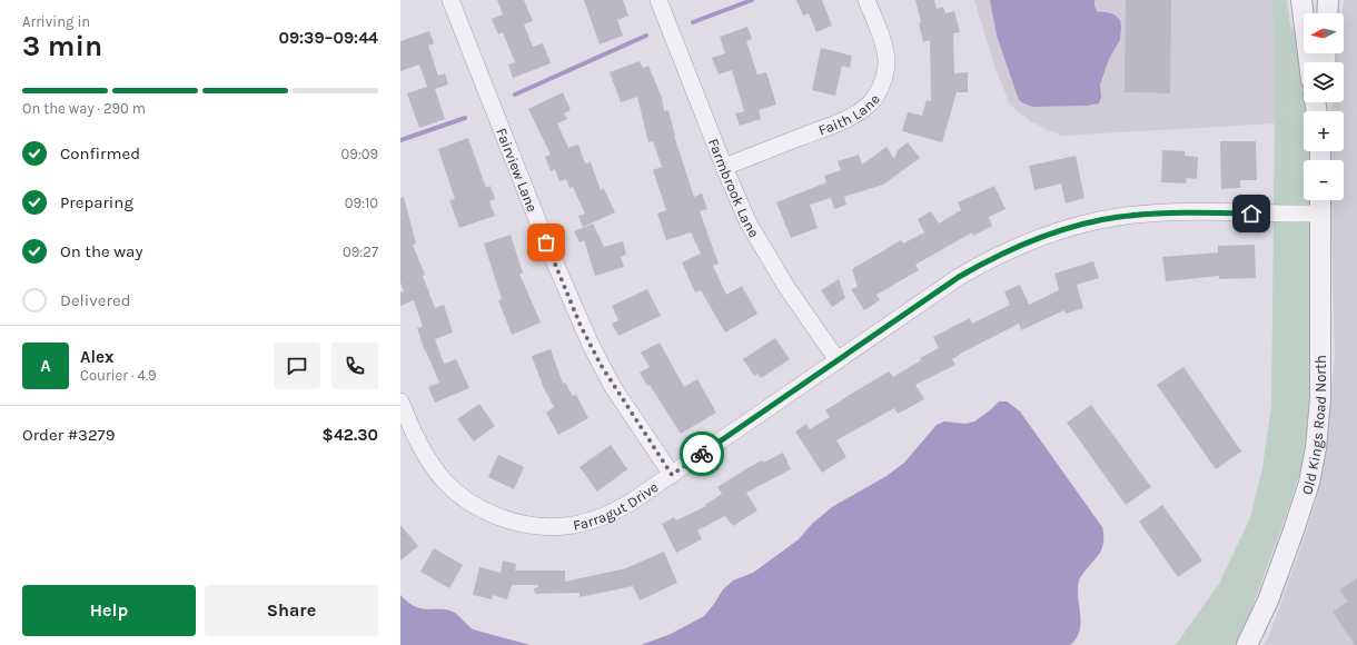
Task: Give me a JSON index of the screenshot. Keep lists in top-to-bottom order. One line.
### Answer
{"streets":{"street":["Faith Lane","Fairview Lane","Farmbrook Lane","Old Kings Road North","Farragut Drive"]},"crossings":[["Faith Lane","Farmbrook Lane"],["Fairview Lane","Farragut Drive"],["Farmbrook Lane","Farragut Drive"],["Old Kings Road North","Farragut Drive"]],"north":"left","page":{"heading":["3 min","Arriving in","09:39–09:44"],"panel":["Alex","Courier · 4.9","Order #3279","$42.30"],"map_buttons":["+","−"],"bar":"On the way · 290 m","list":[["Confirmed","09:09"],["Preparing","09:10"],["On the way","09:27"],"Delivered"],"round":"A","buttons":["Help","Share"]}}
